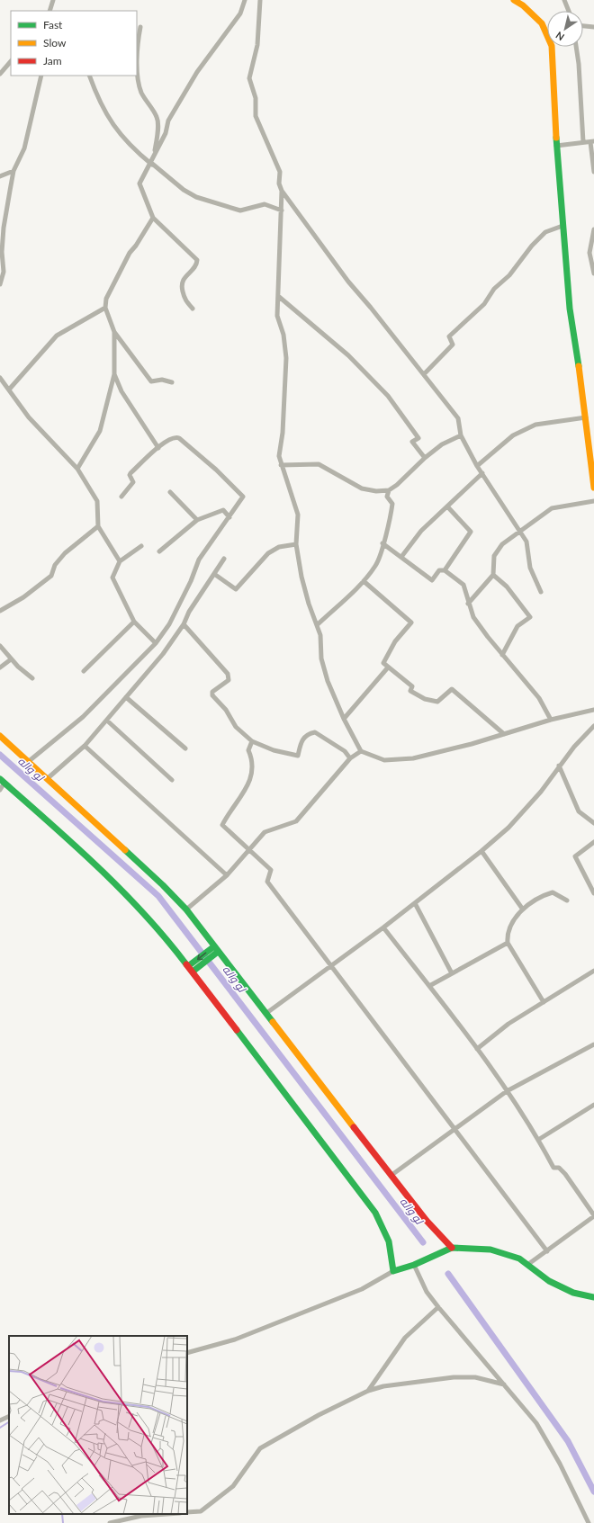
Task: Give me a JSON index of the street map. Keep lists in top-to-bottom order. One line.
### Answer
{"water":["لو واله"],"legend":["Fast","Slow","Jam"],"north":"bottom left"}
